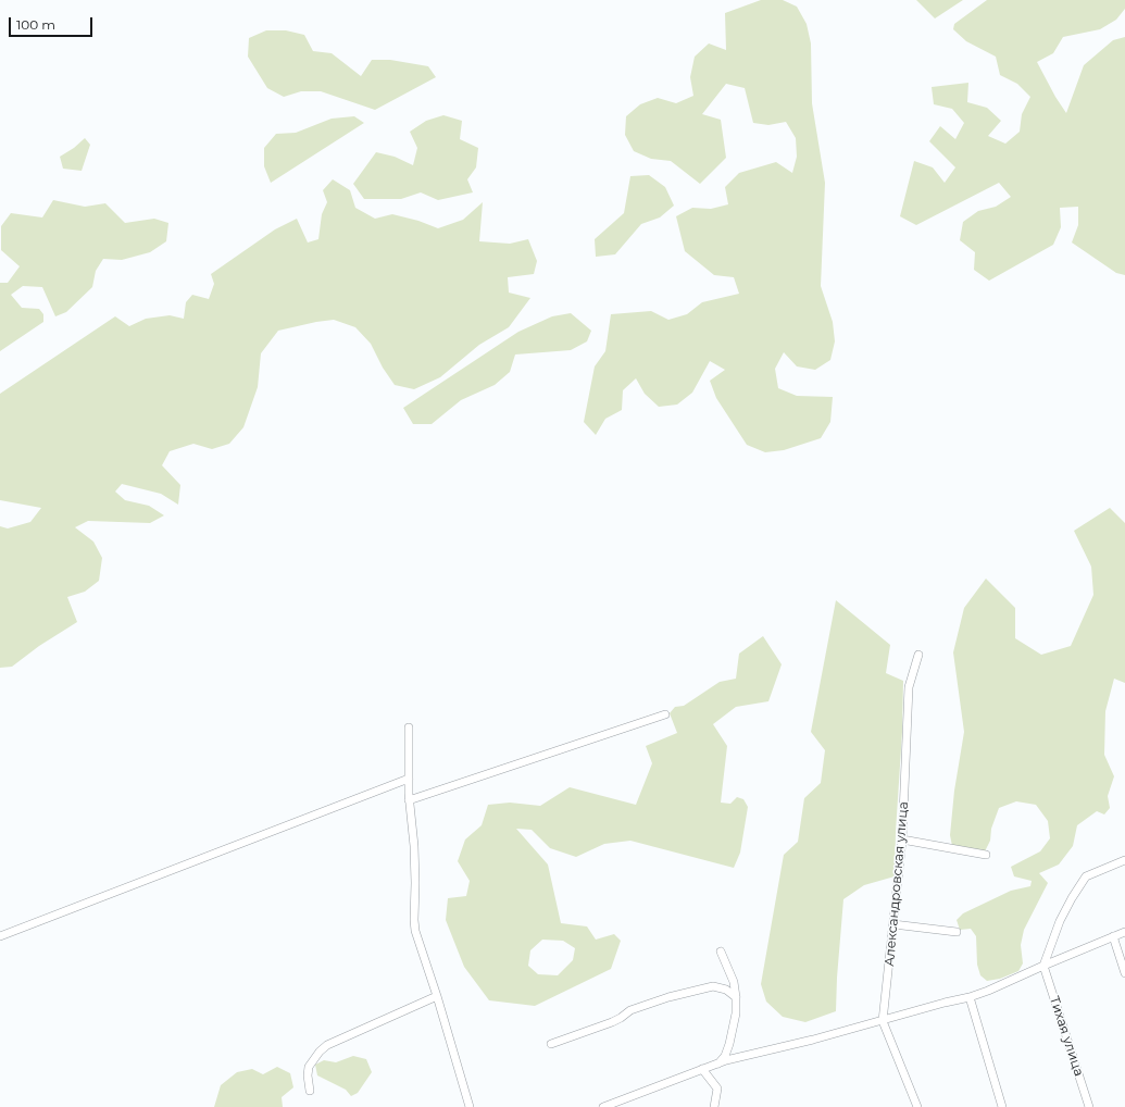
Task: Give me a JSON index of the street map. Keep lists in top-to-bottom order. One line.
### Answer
{"streets":{"street":["Александровская улица","Тихая улица"]},"scale_bar":"100 m"}
